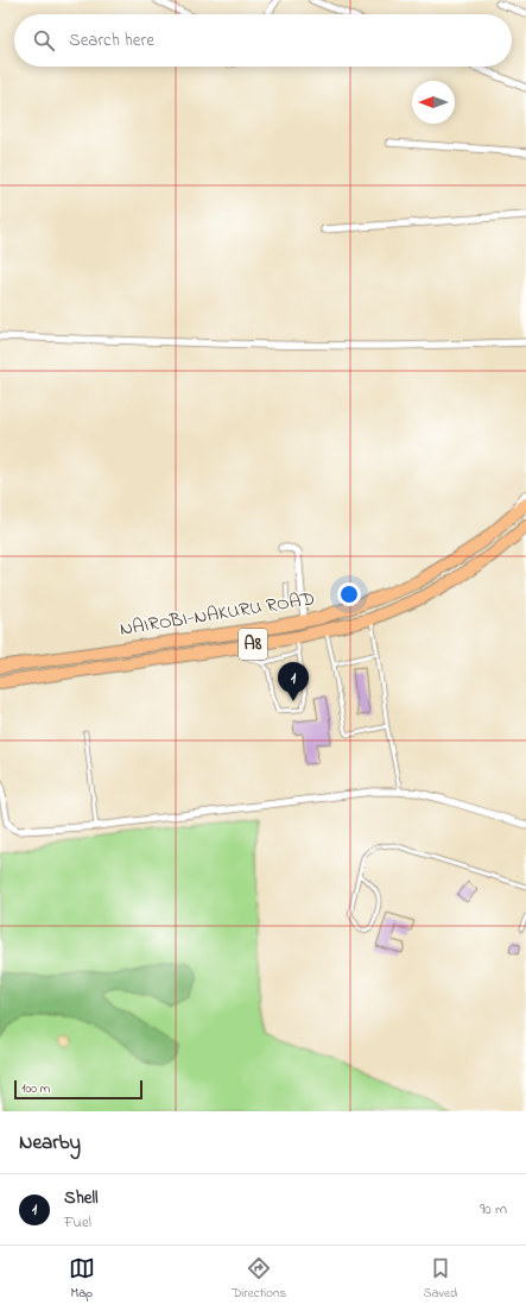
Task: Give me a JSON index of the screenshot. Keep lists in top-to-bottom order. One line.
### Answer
{"streets":{"highway":["NAIROBI-NAKURU ROAD","A8"]},"crossings":[["NAIROBI-NAKURU ROAD","A8"]],"scale_bar":"100 m","north":"left","page":{"search":"Search here","pins":"1","scale":"100 m","heading":"Nearby","list":[{"mark":"1","name":"Shell","note":"Fuel","value":"90 m"}],"nav":["Map","Directions","Saved"]}}
